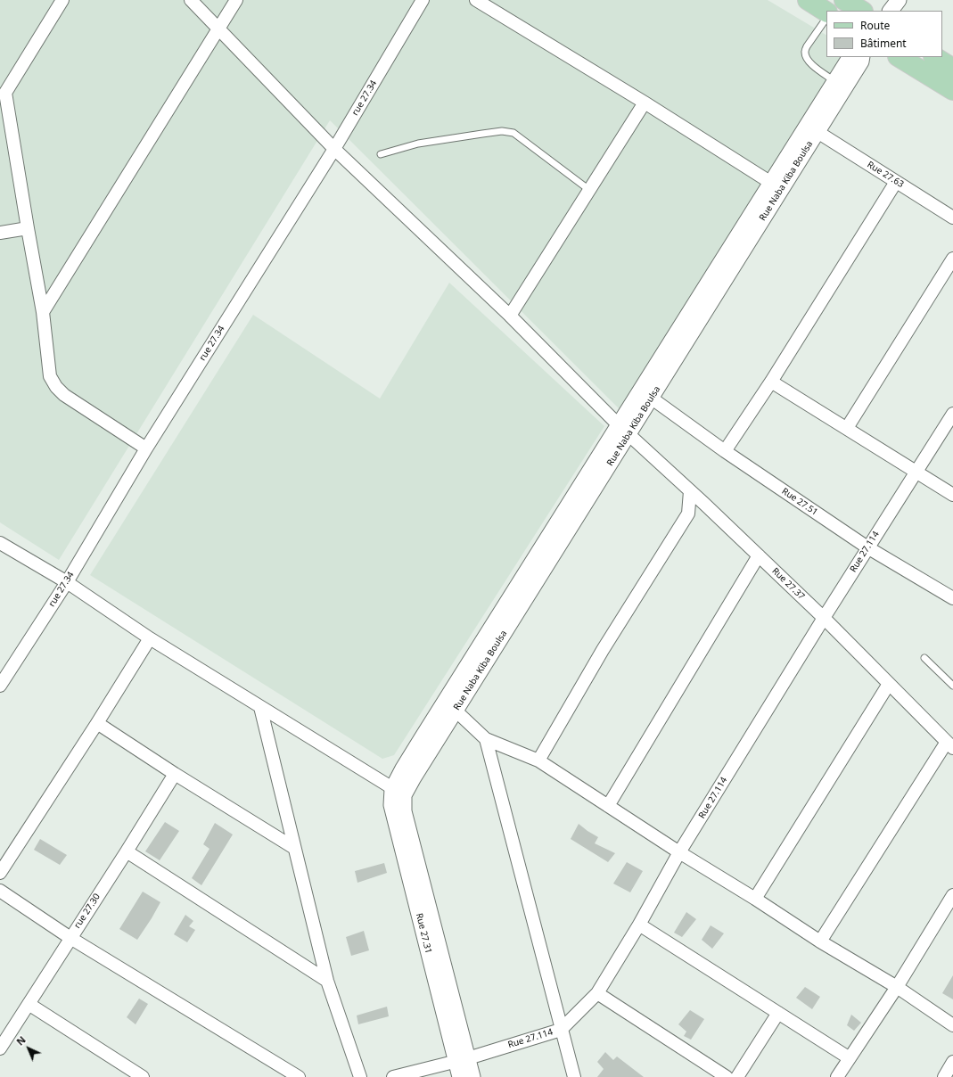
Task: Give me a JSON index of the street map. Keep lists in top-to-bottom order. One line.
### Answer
{"streets":{"street":["rue 27.34","Rue 27.63","Rue Naba Kiba Boulsa","Rue 27.51","Rue 27.114","Rue 27.37","rue 27.30","Rue 27.31"]},"crossings":[["rue 27.34","Rue 27.37"],["Rue 27.63","Rue Naba Kiba Boulsa"],["Rue Naba Kiba Boulsa","Rue 27.51"],["Rue Naba Kiba Boulsa","Rue 27.37"],["Rue Naba Kiba Boulsa","Rue 27.31"],["Rue 27.51","Rue 27.114"],["Rue 27.114","Rue 27.37"],["Rue 27.114","Rue 27.31"]],"legend":["Route","Bâtiment"],"north":"top left"}
